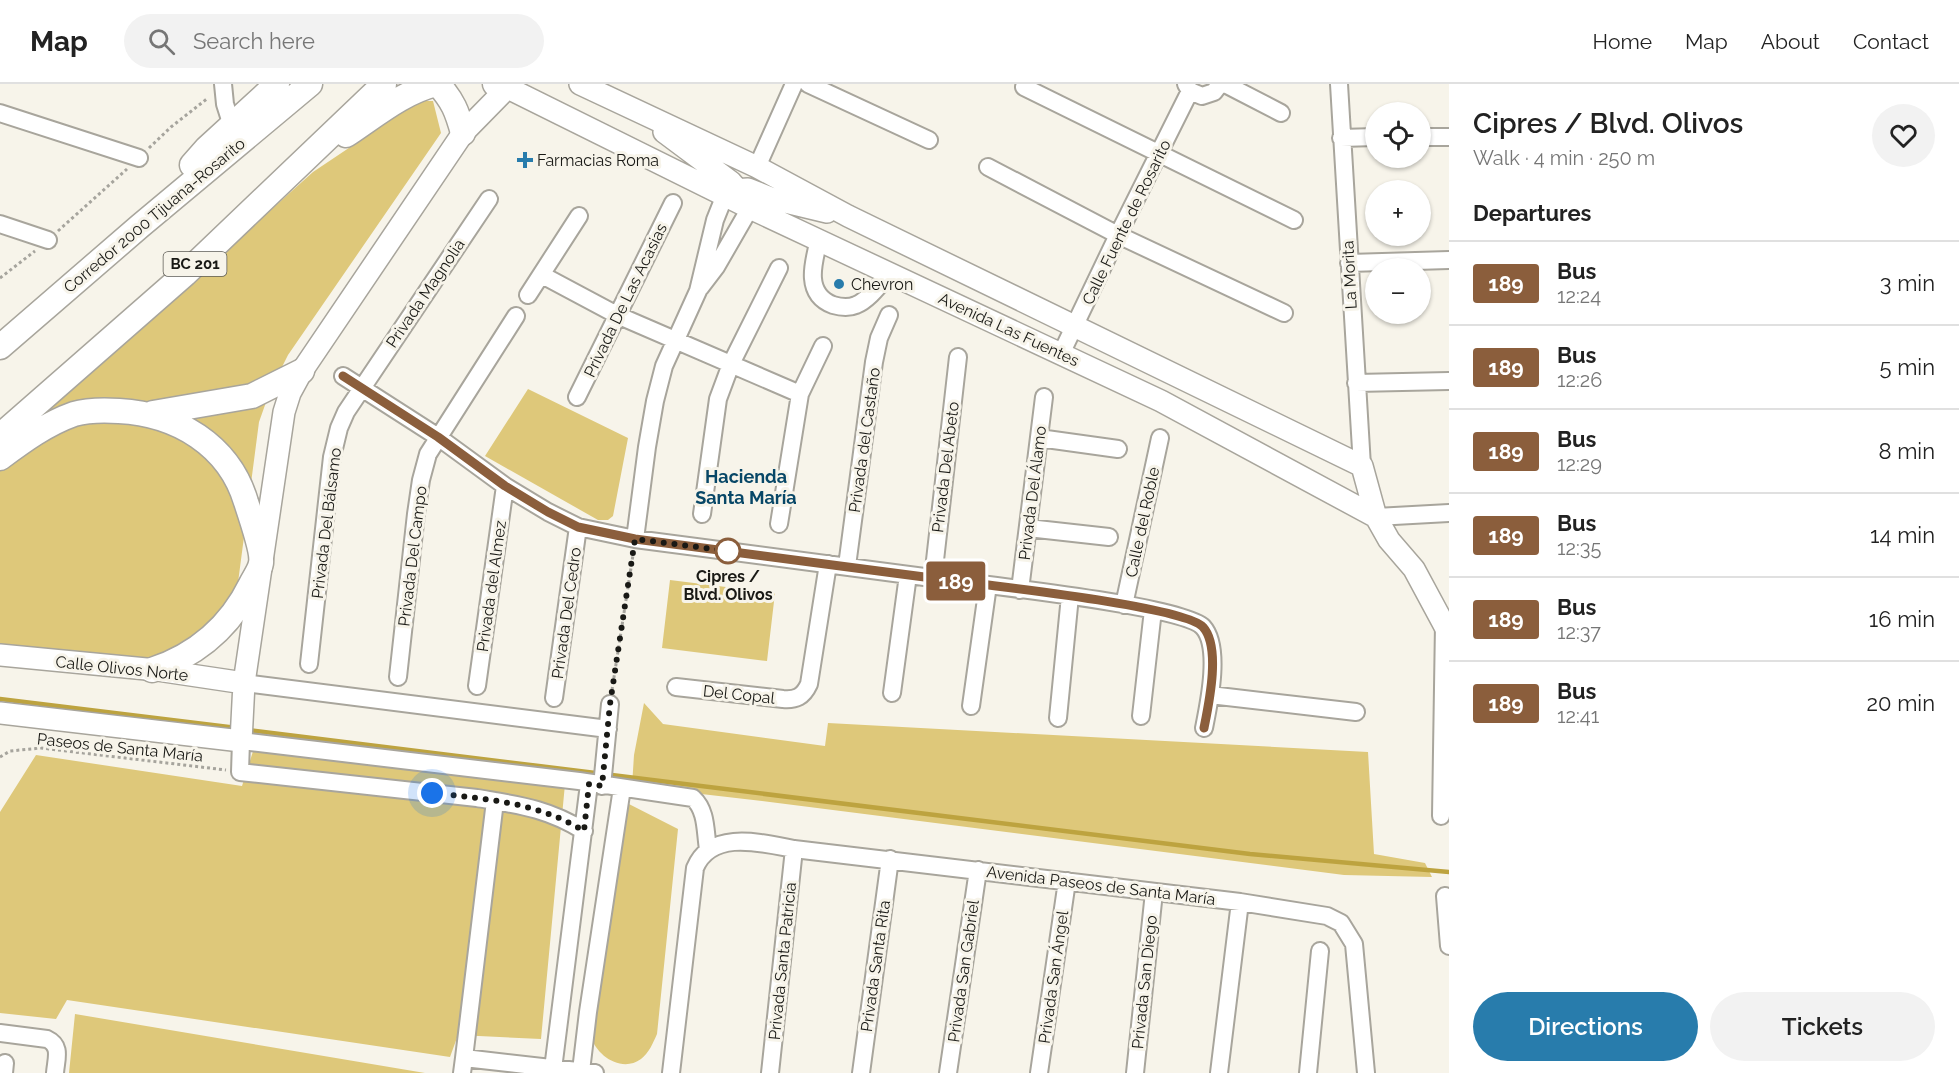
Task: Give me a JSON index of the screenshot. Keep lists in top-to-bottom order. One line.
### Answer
{"streets":{"highway":["Corredor 2000 Tijuana-Rosarito","BC 201"],"main road":["Avenida Las Fuentes","Calle Olivos Norte"],"street":["Calle Fuente de Rosarito","La Morita","Privada Magnolia","Privada De Las Acasias","Privada del Castaño","Privada Del Abeto","Privada Del Álamo","Calle del Roble","Privada Del Bálsamo","Privada Del Campo","Privada del Almez","Privada Del Cedro","Del Copal","Avenida Paseos de Santa María","Privada Santa Patricia","Privada Santa Rita","Privada San Gabriel","Privada San Ángel","Privada San Diego"],"path":["Paseos de Santa María"]},"crossings":[["Calle Fuente de Rosarito","Avenida Las Fuentes"],["La Morita","Avenida Las Fuentes"],["Privada Magnolia","Privada Del Bálsamo"],["Avenida Paseos de Santa María","Privada Santa Patricia"],["Avenida Paseos de Santa María","Privada Santa Rita"],["Avenida Paseos de Santa María","Privada San Gabriel"],["Avenida Paseos de Santa María","Privada San Ángel"],["Avenida Paseos de Santa María","Privada San Diego"]],"districts":["Hacienda Santa María"],"places":{"health":["Farmacias Roma"],"other":["Chevron","Cipres / Blvd. Olivos"]},"lines":["bus line 189"],"page":{"header":"Map","search":"Search here","nav":["Home","Map","About","Contact"],"on_map":"189","heading":[["Cipres / Blvd. Olivos","Walk · 4 min · 250 m"],"Departures"],"map_buttons":["+","−"],"list":[{"mark":"189","name":"Bus","note":"12:24","value":"3 min"},{"mark":"189","name":"Bus","note":"12:26","value":"5 min"},{"mark":"189","name":"Bus","note":"12:29","value":"8 min"},{"mark":"189","name":"Bus","note":"12:35","value":"14 min"},{"mark":"189","name":"Bus","note":"12:37","value":"16 min"},{"mark":"189","name":"Bus","note":"12:41","value":"20 min"}],"buttons":["Directions","Tickets"]}}
